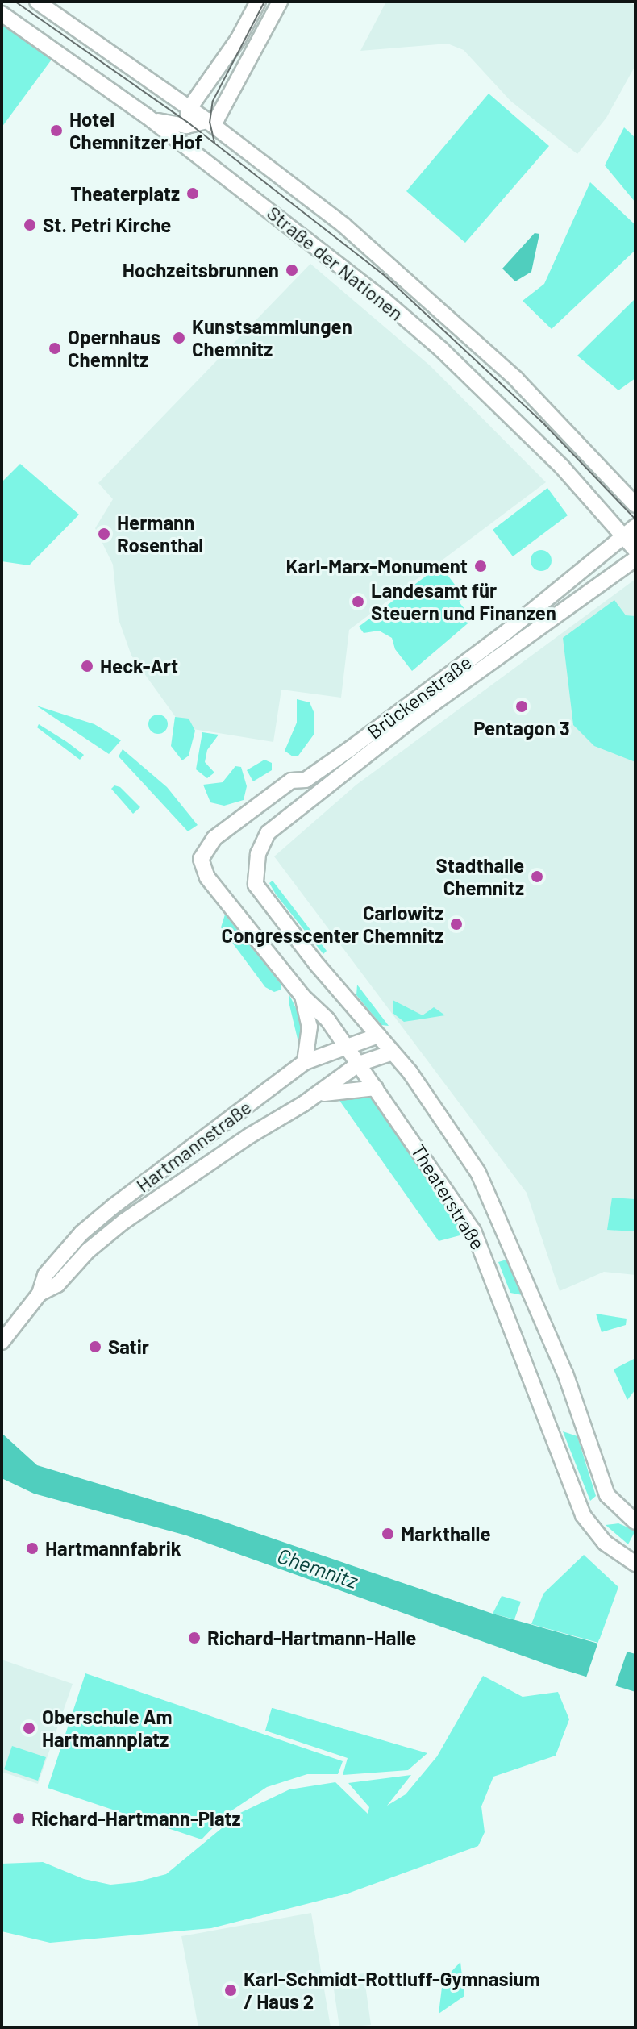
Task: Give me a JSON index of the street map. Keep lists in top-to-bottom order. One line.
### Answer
{"streets":{"main road":["Straße der Nationen","Brückenstraße","Hartmannstraße","Theaterstraße"]},"crossings":[["Straße der Nationen","Brückenstraße"],["Brückenstraße","Theaterstraße"],["Hartmannstraße","Theaterstraße"]],"water":["Chemnitz"],"places":["Hotel Chemnitzer Hof","Theaterplatz","St. Petri Kirche","Hochzeitsbrunnen","Kunstsammlungen Chemnitz","Opernhaus Chemnitz","Hermann Rosenthal","Karl-Marx-Monument","Landesamt für Steuern und Finanzen","Heck-Art","Pentagon 3","Stadthalle Chemnitz","Carlowitz Congresscenter Chemnitz","Satir","Markthalle","Hartmannfabrik","Richard-Hartmann-Halle","Oberschule Am Hartmannplatz","Richard-Hartmann-Platz","Karl-Schmidt-Rottluff-Gymnasium / Haus 2"]}
